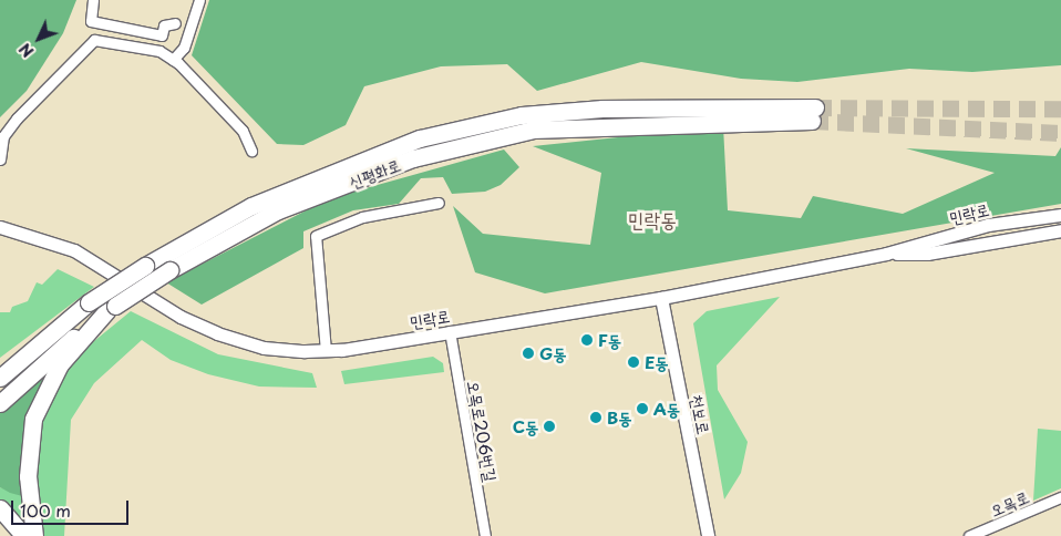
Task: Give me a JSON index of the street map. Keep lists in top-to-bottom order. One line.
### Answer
{"streets":{"highway":["신평화로"],"main road":["민락로","천보로"],"street":["오목로206번길","오목로"]},"crossings":[["민락로","천보로"],["민락로","오목로206번길"]],"districts":["민락동"],"places":["F동","G동","E동","A동","B동","C동"],"scale_bar":"100 m","north":"bottom left"}
